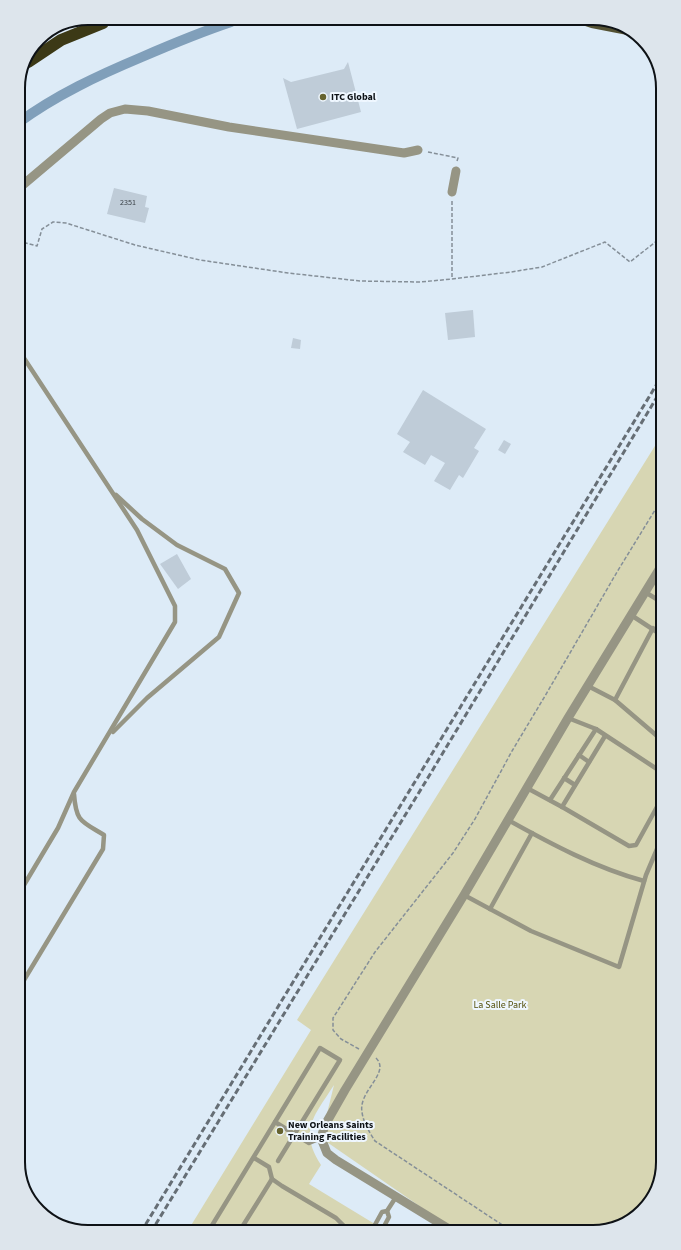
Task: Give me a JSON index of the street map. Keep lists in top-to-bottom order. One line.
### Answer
{"parks":["La Salle Park"],"places":["ITC Global","New Orleans Saints Training Facilities"],"house_numbers":["2351"]}
